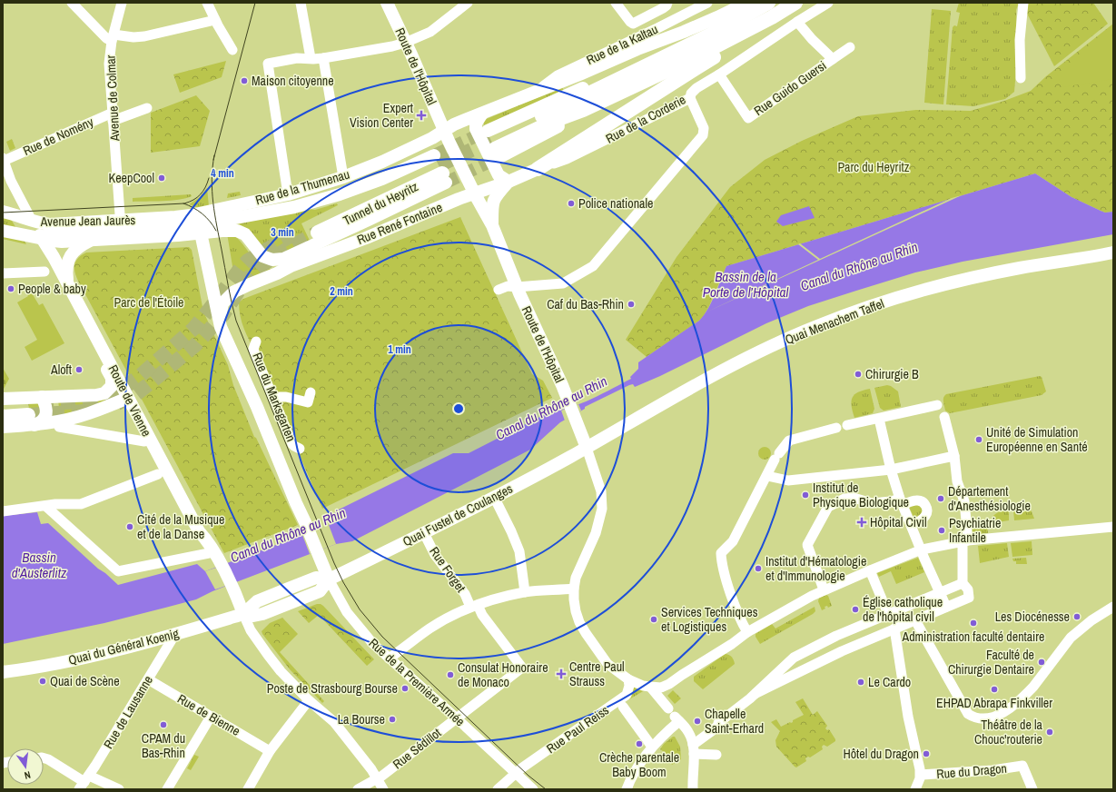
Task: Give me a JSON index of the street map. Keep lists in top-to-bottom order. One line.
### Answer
{"streets":{"highway":["Tunnel du Heyritz"],"main road":["Route de l'Hôpital","Rue de la Corderie","Rue de la Thumenau","Avenue Jean Jaurès","Rue René Fontaine","Quai Menachem Taffel","Route de Vienne","Quai Fustel de Coulanges","Quai du Général Koenig","Rue de la Première Armée"],"street":["Rue de la Kaltau","Rue Guido Guersi","Avenue de Colmar","Rue de Nomény","Rue du Marksgarten","Rue Forget","Rue de Lausanne","Rue de Bienne","Rue Paul Reiss","Rue Sédillot","Rue du Dragon"]},"crossings":[["Rue de la Kaltau","Rue de la Thumenau"],["Route de l'Hôpital","Rue de la Thumenau"],["Route de l'Hôpital","Rue René Fontaine"],["Route de l'Hôpital","Quai Menachem Taffel"],["Route de l'Hôpital","Quai Fustel de Coulanges"],["Rue Guido Guersi","Rue de la Corderie"],["Avenue de Colmar","Rue de Nomény"],["Avenue de Colmar","Avenue Jean Jaurès"],["Rue de la Corderie","Rue René Fontaine"],["Rue de la Thumenau","Avenue Jean Jaurès"],["Avenue Jean Jaurès","Route de Vienne"],["Quai Menachem Taffel","Quai Fustel de Coulanges"],["Route de Vienne","Quai du Général Koenig"],["Quai Fustel de Coulanges","Rue Forget"],["Quai Fustel de Coulanges","Quai du Général Koenig"],["Quai Fustel de Coulanges","Rue de la Première Armée"],["Rue Forget","Rue Sédillot"],["Quai du Général Koenig","Rue de la Première Armée"],["Quai du Général Koenig","Rue de Lausanne"],["Rue de la Première Armée","Rue Paul Reiss"],["Rue de la Première Armée","Rue Sédillot"],["Rue de Lausanne","Rue de Bienne"]],"water":["Canal du Rhône au Rhin","Bassin de la Porte de l’Hôpital","Bassin d'Austerlitz"],"parks":["Parc du Heyritz","Parc de l'Étoile"],"places":{"other":["Maison citoyenne","KeepCool","Police nationale","People & baby","Caf du Bas-Rhin","Aloft","Chirurgie B","Unité de Simulation Européenne en Santé","Institut de Physique Biologique","Département d'Anesthésiologie","Cité de la Musique et de la Danse","Psychiatrie Infantile","Institut d'Hématologie et d'Immunologie","Église catholique de l'hôpital civil","Les Diocénesse","Services Techniques et Logistiques","Administration faculté dentaire","Faculté de Chirurgie Dentaire","Consulat Honoraire de Monaco","Quai de Scène","Le Cardo","Poste de Strasbourg Bourse","EHPAD Abrapa Finkviller","La Bourse","Chapelle Saint-Erhard","CPAM du Bas-Rhin","Théâtre de la Chouc'routerie","Crèche parentale Baby Boom","Hôtel du Dragon"],"health":["Expert Vision Center","Hôpital Civil","Centre Paul Strauss"]},"north":"bottom","rings":["4 min","3 min","2 min","1 min"]}
